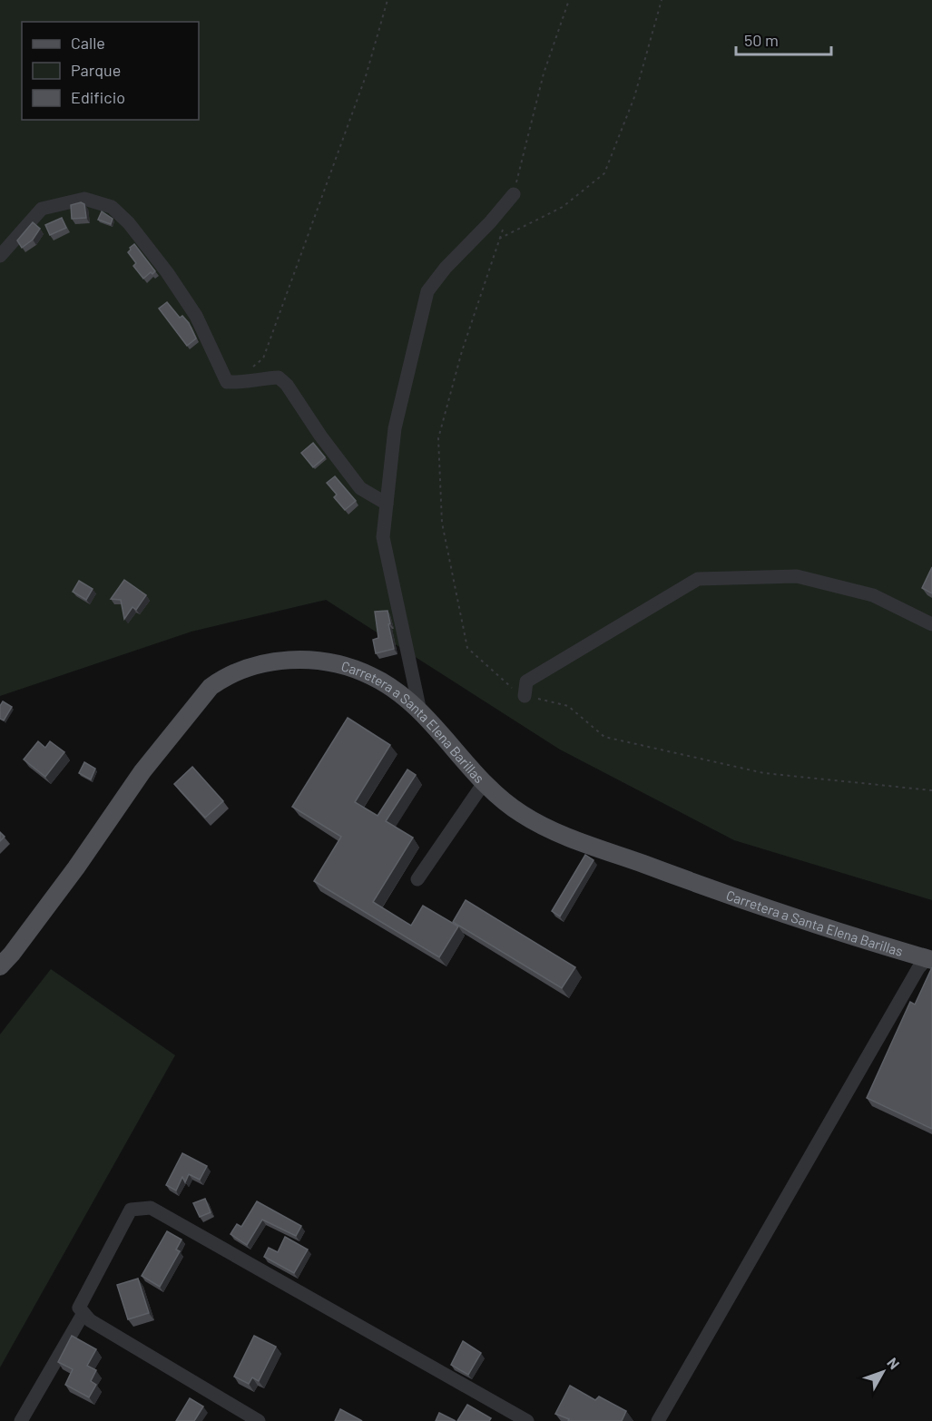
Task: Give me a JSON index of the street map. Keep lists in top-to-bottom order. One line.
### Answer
{"streets":{"main road":["Carretera a Santa Elena Barillas"]},"legend":["Calle","Parque","Edificio"],"scale_bar":"50 m","north":"top right"}
